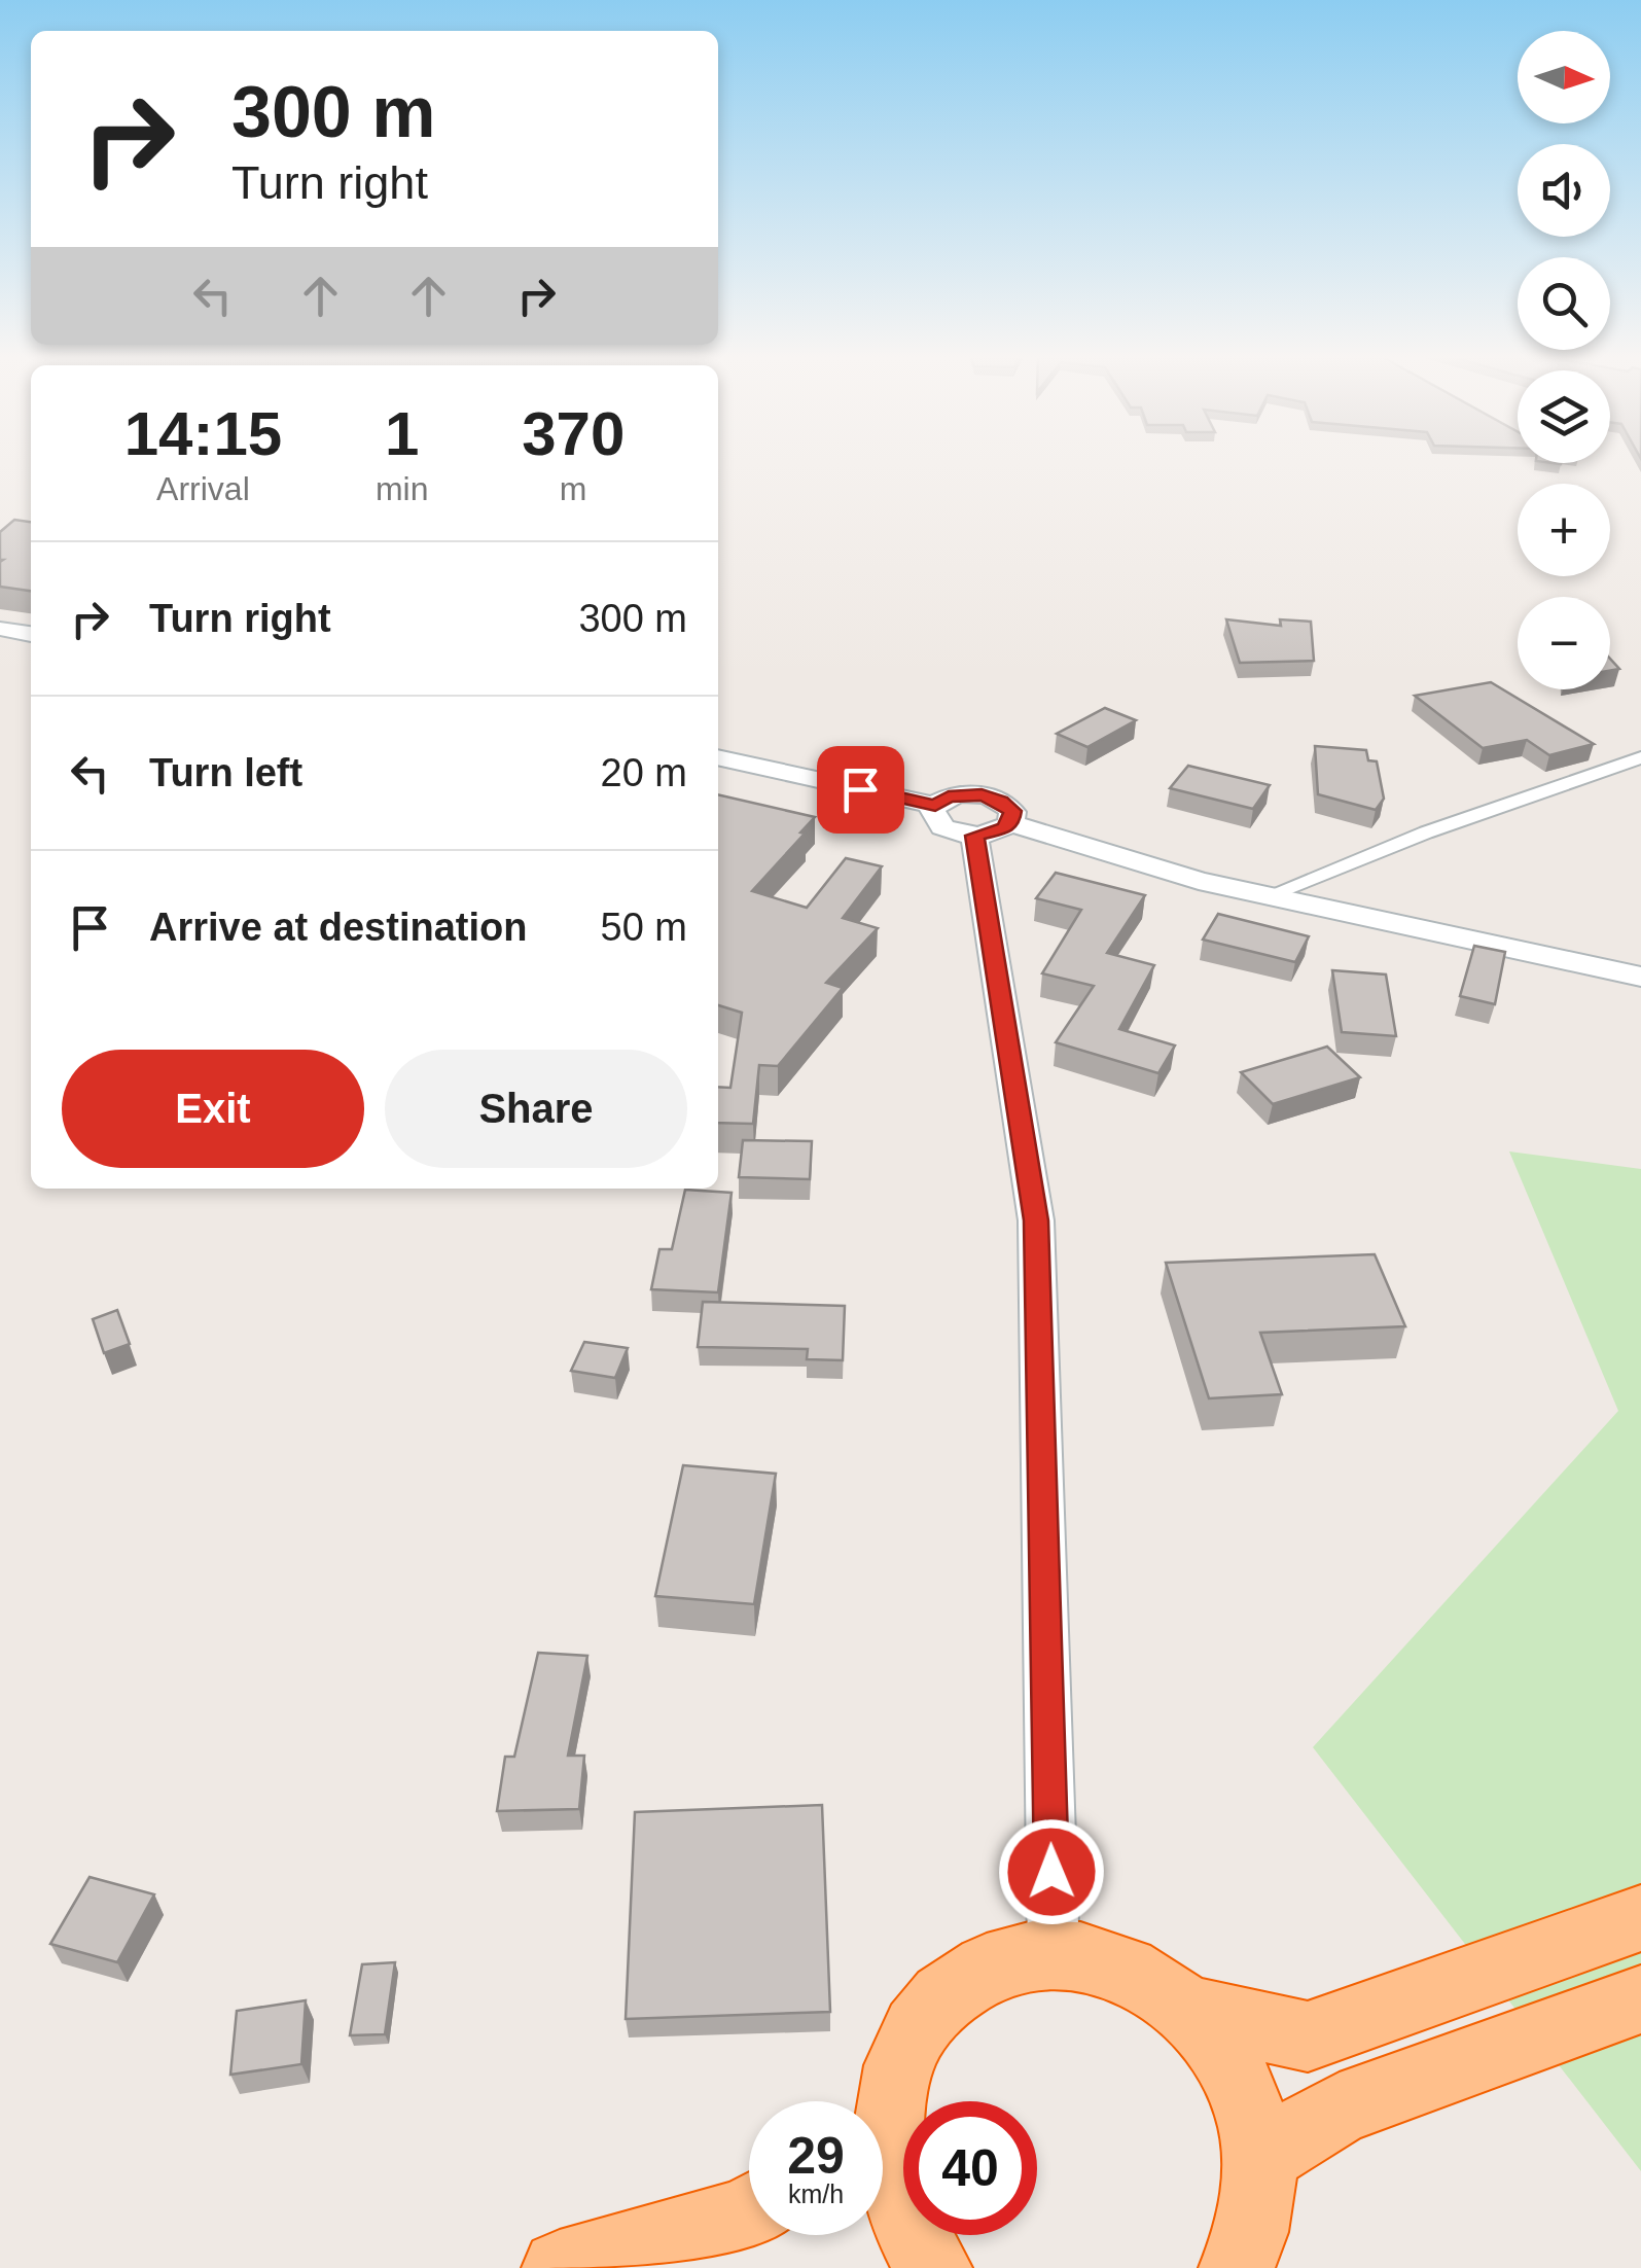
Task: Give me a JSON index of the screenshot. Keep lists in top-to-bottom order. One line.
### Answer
{"north":"right","page":{"map_buttons":["+","−"],"turn":["300 m","Turn right"],"eta":["14:15","Arrival","1","min","370","m"],"list":[{"name":"Turn right","value":"300 m"},{"name":"Turn left","value":"20 m"},{"name":"Arrive at destination","value":"50 m"}],"buttons":["Exit","Share"],"speed":"29 km/h","limit":"40"}}
